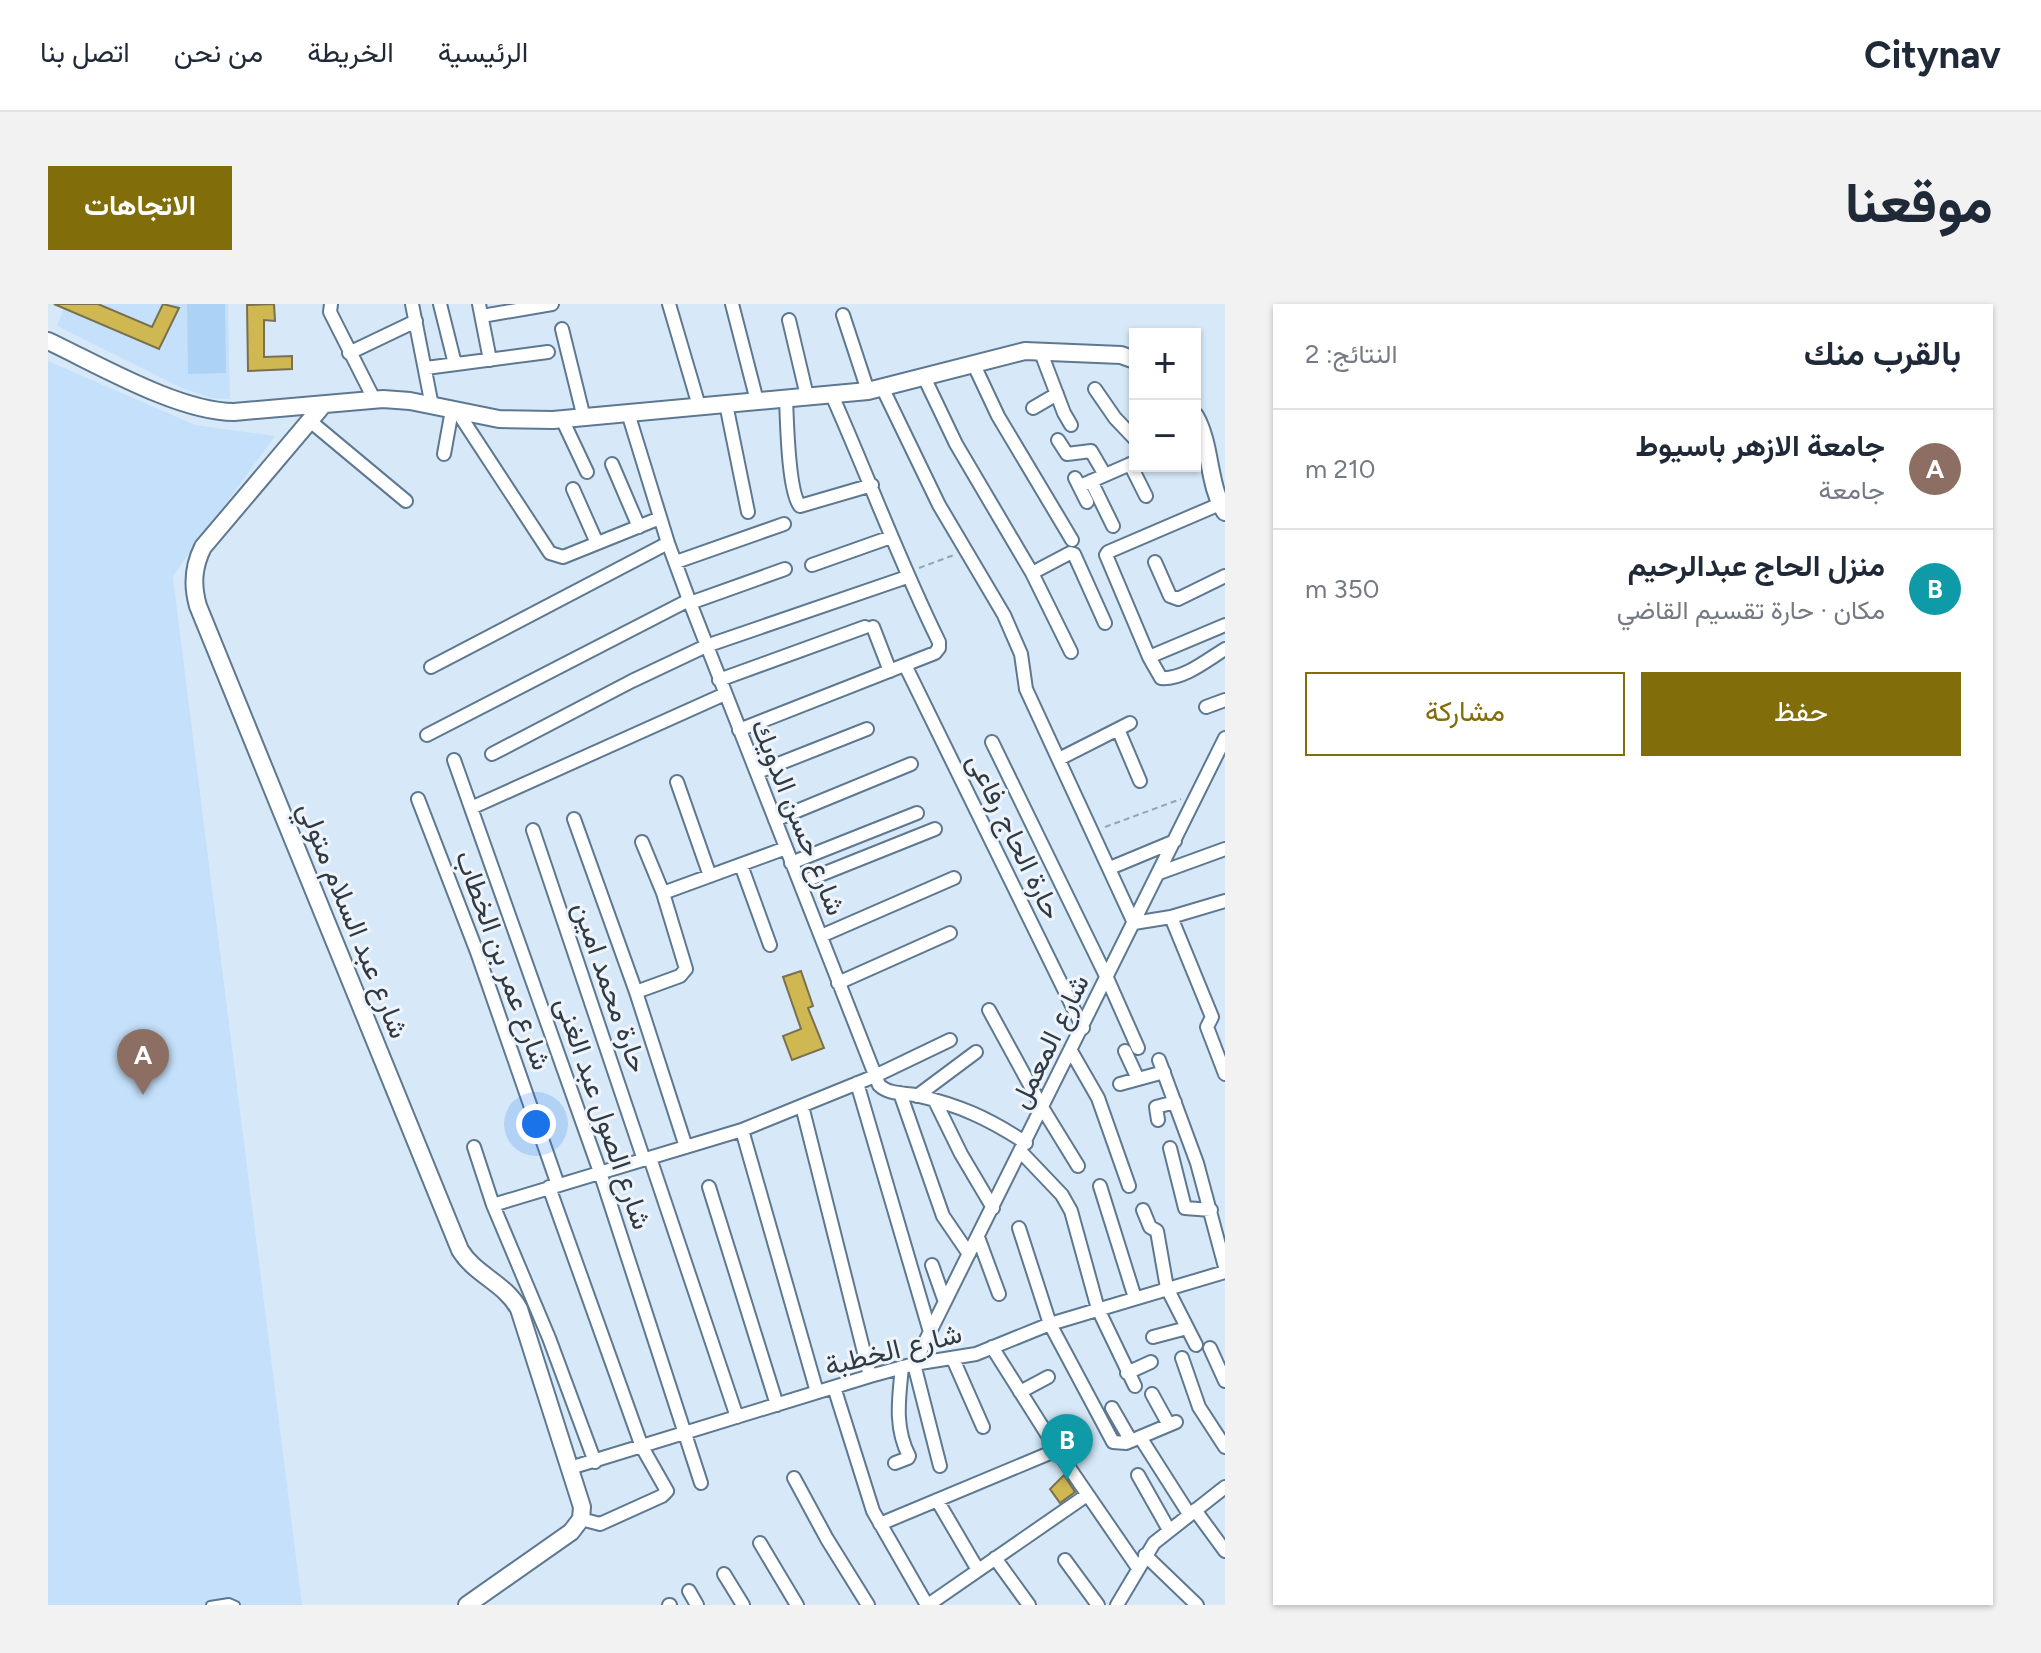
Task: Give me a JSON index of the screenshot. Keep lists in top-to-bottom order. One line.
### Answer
{"streets":{"street":["شارع حسن الدويك","حارة الحاج رفاعى","شارع عبد السلام متولي","شارع عمر بن الخطاب","حارة محمد امين","شارع المعمل","شارع الصول عبد الغنى","شارع الخطبة"]},"crossings":[["حارة الحاج رفاعى","شارع المعمل"],["شارع عبد السلام متولي","شارع عمر بن الخطاب"],["شارع عبد السلام متولي","شارع الخطبة"],["شارع عمر بن الخطاب","شارع الخطبة"],["حارة محمد امين","شارع الخطبة"],["شارع المعمل","شارع الخطبة"],["شارع الصول عبد الغنى","شارع الخطبة"]],"page":{"header":"Citynav","nav":["الرئيسية","الخريطة","من نحن","اتصل بنا"],"title":"موقعنا","buttons":["الاتجاهات",["حفظ","مشاركة"]],"heading":["بالقرب منك","النتائج: 2"],"map_buttons":["+","−"],"list":[{"mark":"A","name":"جامعة الازهر باسيوط","note":"جامعة","value":"210 m"},{"mark":"B","name":"منزل الحاج عبدالرحيم","note":"مكان · حارة تقسيم القاضي","value":"350 m"}],"pins":["A","B"]}}
